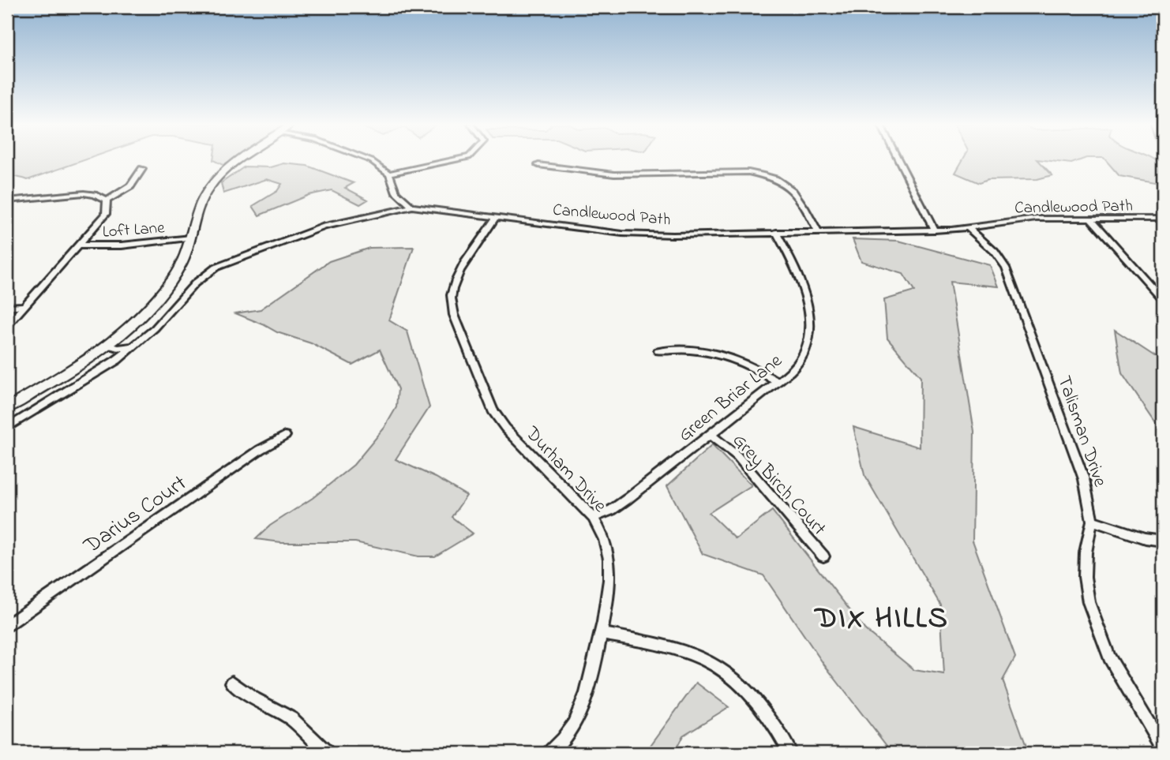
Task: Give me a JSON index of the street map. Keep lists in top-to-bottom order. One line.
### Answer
{"streets":{"street":["Candlewood Path","Loft Lane","Green Briar Lane","Talisman Drive","Durham Drive","Grey Birch Court","Darius Court"]},"crossings":[["Candlewood Path","Green Briar Lane"],["Candlewood Path","Talisman Drive"],["Candlewood Path","Durham Drive"],["Green Briar Lane","Durham Drive"],["Green Briar Lane","Grey Birch Court"]],"districts":["DIX HILLS"]}
